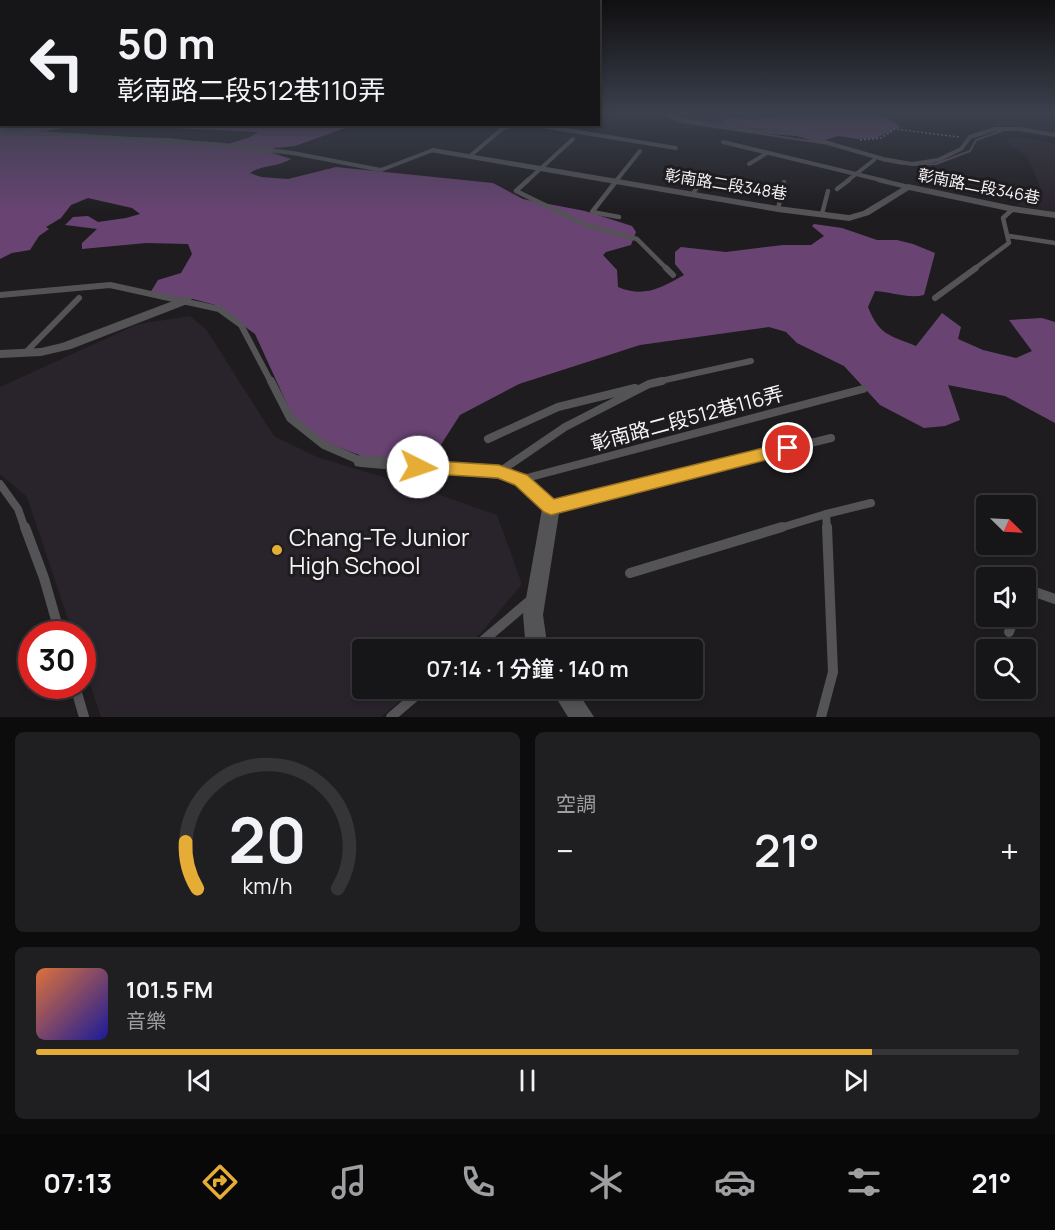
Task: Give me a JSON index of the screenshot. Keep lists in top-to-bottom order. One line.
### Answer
{"streets":{"street":["彰南路二段348巷","彰南路二段346巷"],"lane":["彰南路二段512巷116弄"]},"crossings":[["彰南路二段348巷","彰南路二段346巷"]],"places":["Chang-Te Junior High School"],"north":"bottom right","page":{"turn":["50 m","彰南路二段512巷110弄"],"limit":"30","trip":"07:14 · 1 分鐘 · 140 m","tile":"空調","heat":["−","21°","+"],"song":["101.5 FM","音樂"],"tabs":["07:13","21°"],"gauge":["20","km/h"]}}
